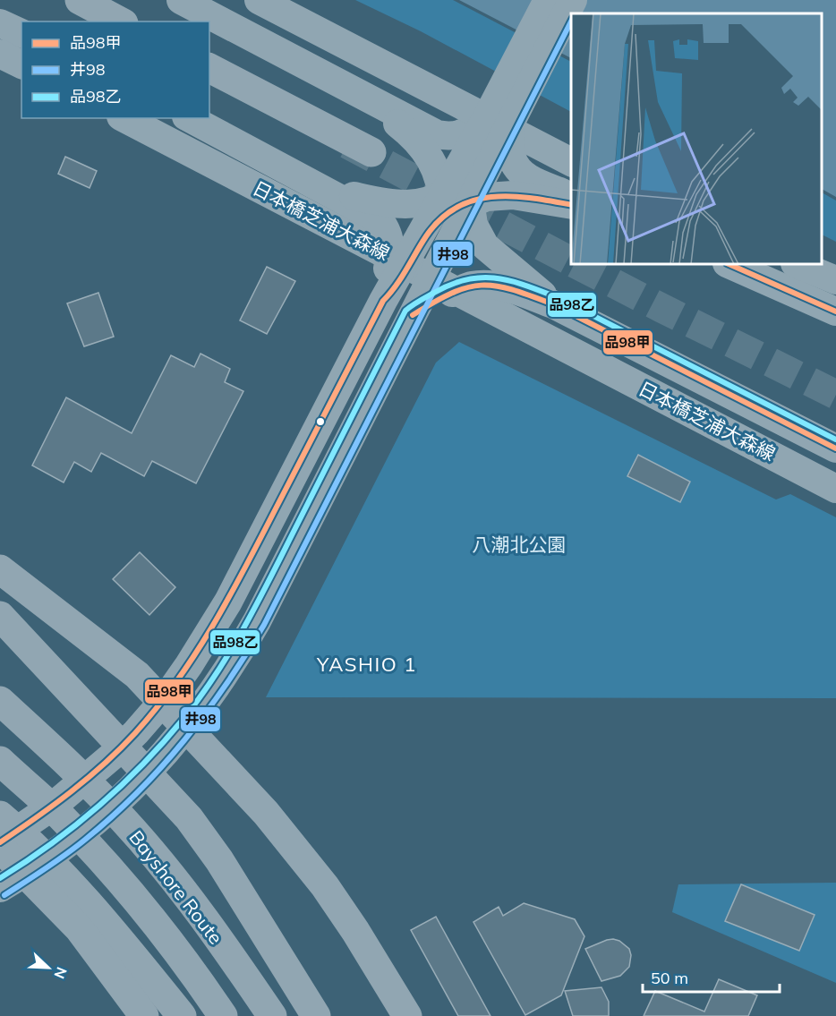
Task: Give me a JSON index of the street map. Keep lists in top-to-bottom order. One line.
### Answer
{"streets":{"highway":["Bayshore Route"],"main road":["日本橋芝浦大森線"]},"districts":["YASHIO 1"],"parks":["八潮北公園"],"lines":["transit line 井98","transit line 品98甲","transit line 品98乙"],"legend":["品98甲","井98","品98乙"],"scale_bar":"50 m","north":"bottom right"}
